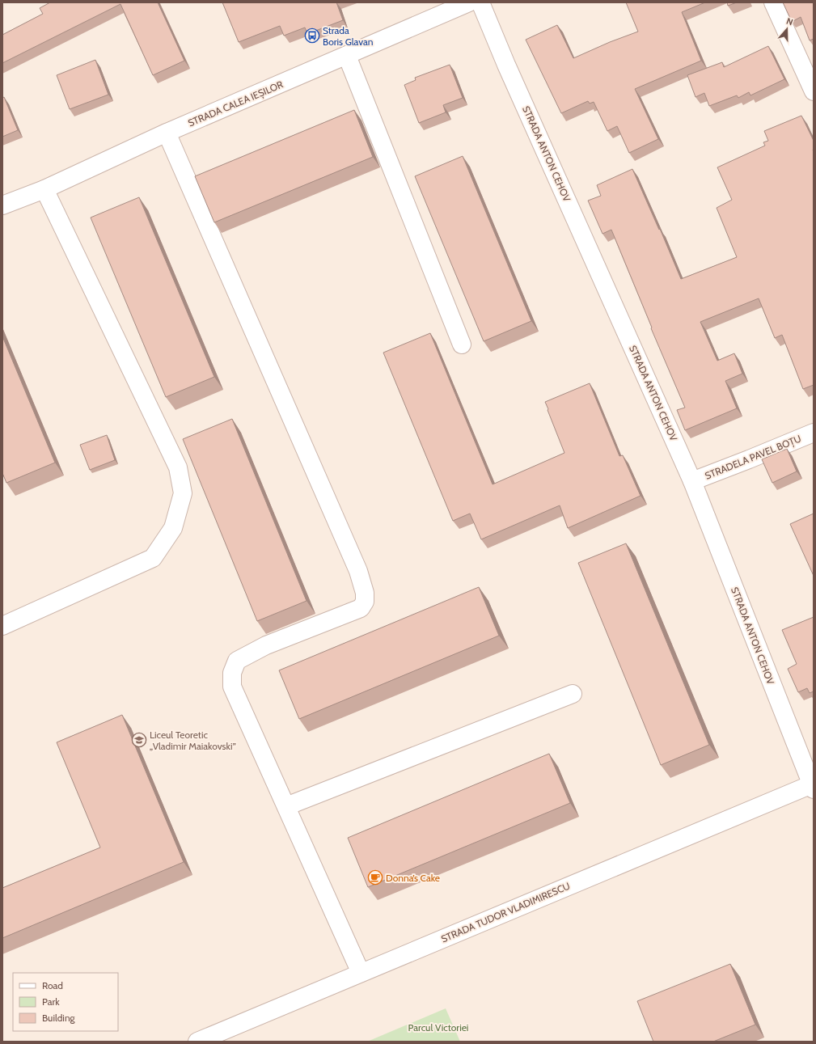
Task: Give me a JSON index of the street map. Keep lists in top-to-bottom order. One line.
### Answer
{"streets":{"street":["STRADA CALEA IEȘILOR","STRADA ANTON CEHOV","STRADELA PAVEL BOȚU","STRADA TUDOR VLADIMIRESCU"]},"crossings":[["STRADA ANTON CEHOV","STRADELA PAVEL BOȚU"],["STRADA ANTON CEHOV","STRADA TUDOR VLADIMIRESCU"]],"parks":["Parcul Victoriei"],"places":{"bus stop":["Strada Boris Glavan"],"school or university":["Liceul Teoretic „Vladimir Maiakovski”"],"cafe":["Donna’s Cake"]},"legend":["Road","Park","Building"],"north":"top"}
